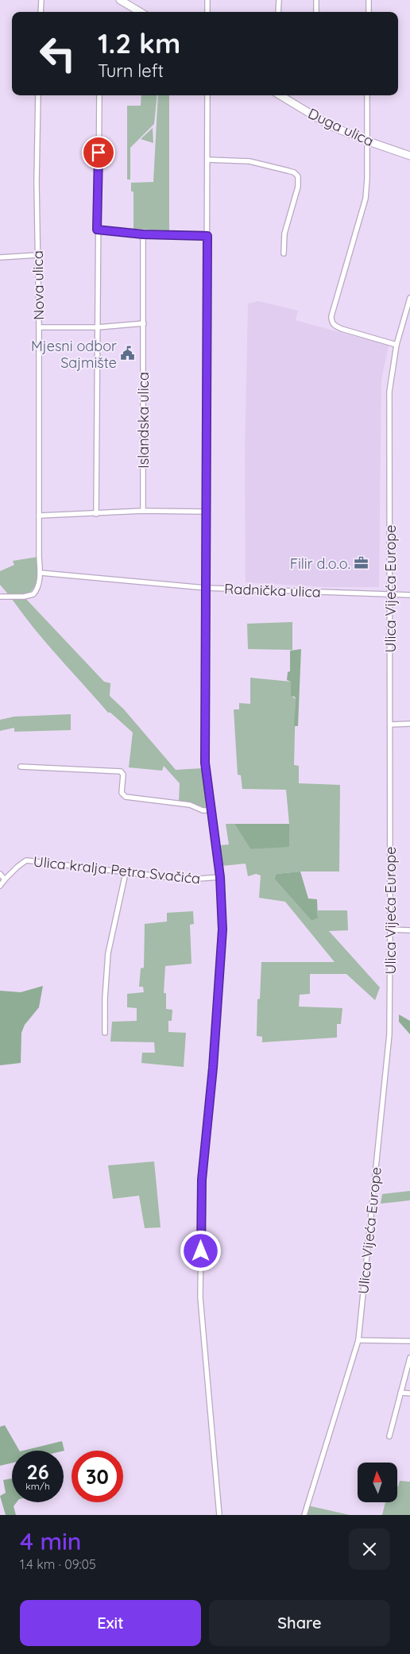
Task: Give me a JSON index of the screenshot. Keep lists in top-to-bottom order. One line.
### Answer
{"streets":{"main road":["Duga ulica"],"street":["Nova ulica","Islandska ulica","Ulica Vijeća Europe","Radnička ulica","Ulica kralja Petra Svačića"]},"crossings":[["Nova ulica","Radnička ulica"],["Ulica Vijeća Europe","Radnička ulica"]],"places":{"public building":["Mjesni odbor Sajmište"],"office":["Filir d.o.o."]},"north":"top","page":{"turn":["1.2 km","Turn left"],"speed":"26 km/h","limit":"30","heading":["4 min","1.4 km · 09:05"],"buttons":["Exit","Share"]}}
